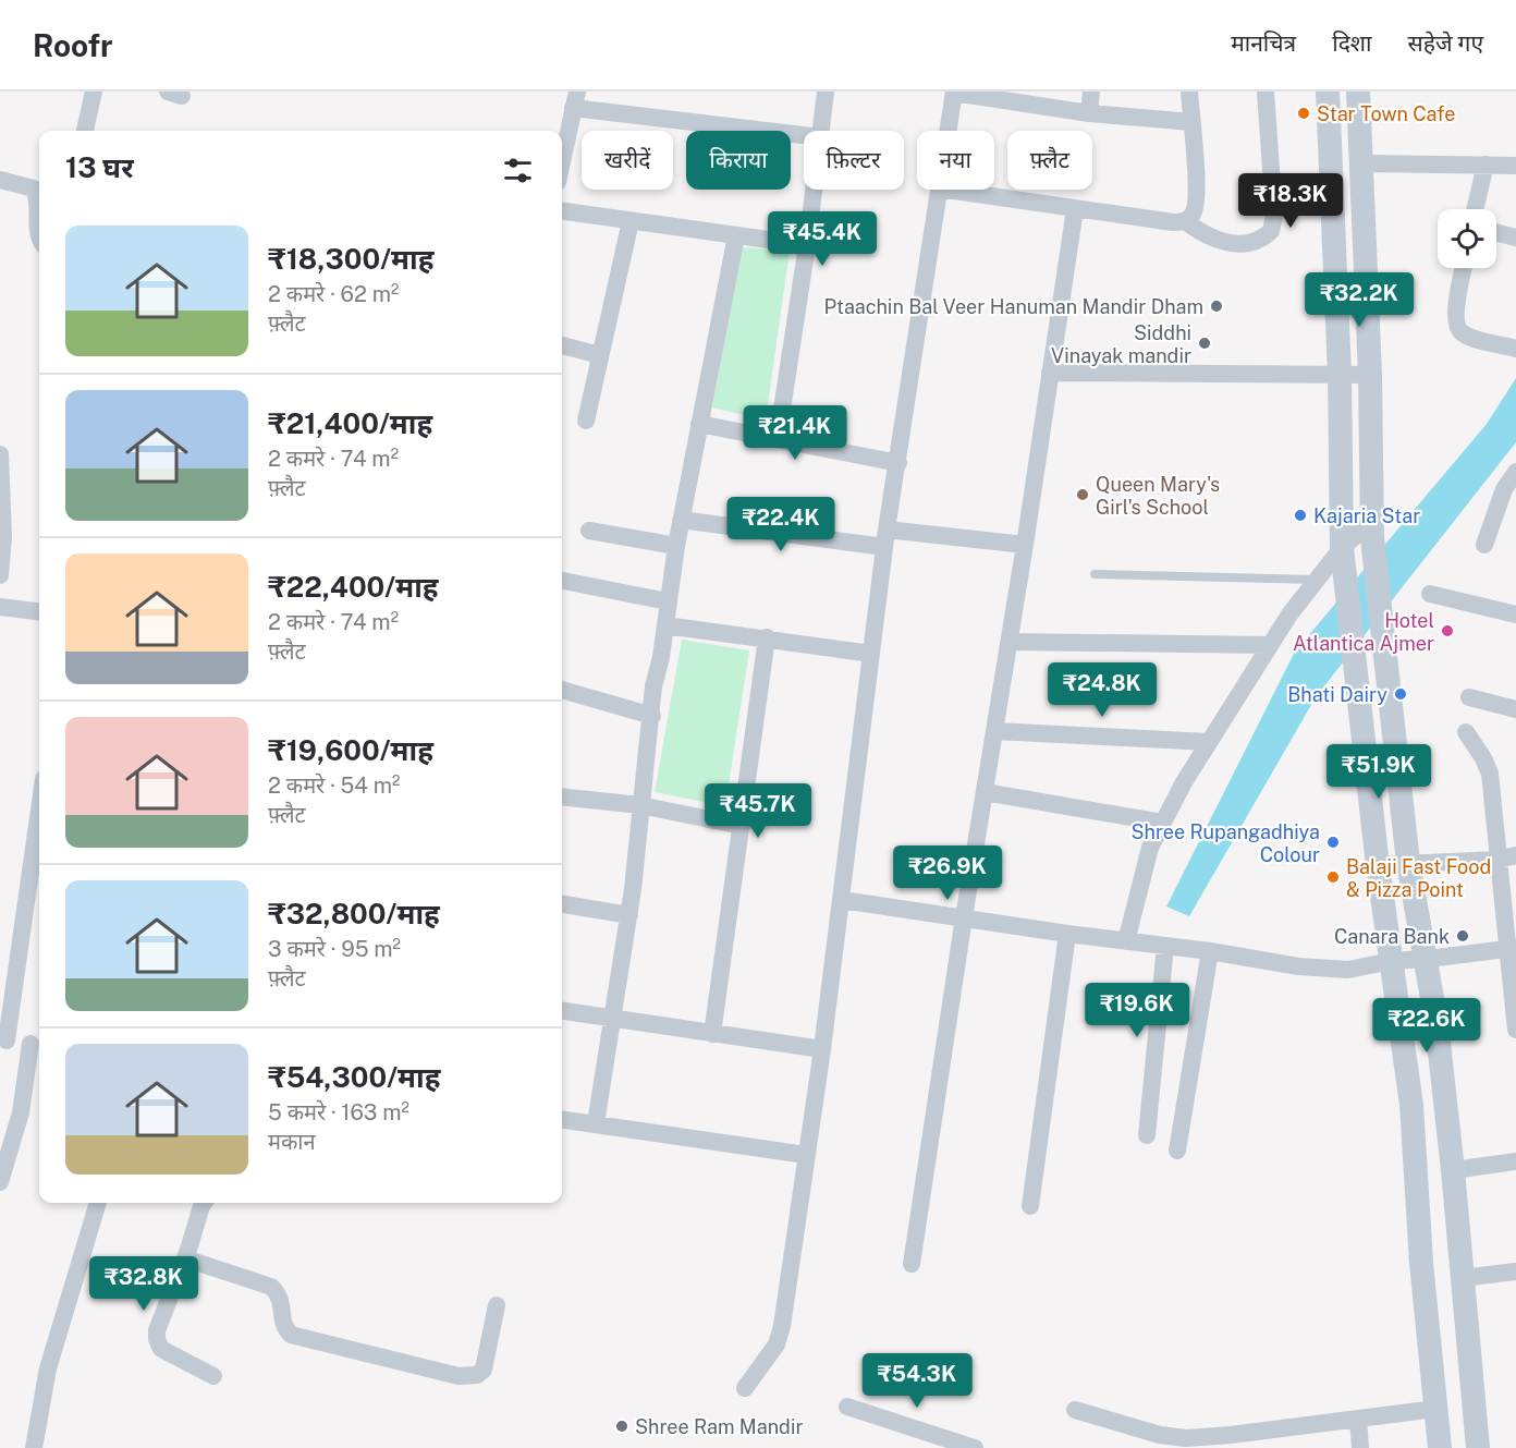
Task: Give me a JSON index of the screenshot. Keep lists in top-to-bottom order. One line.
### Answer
{"places":["Star Town Cafe","Ptaachin Bal Veer Hanuman Mandir Dham","Siddhi Vinayak mandir","Queen Mary's Girl's School","Kajaria Star","Hotel Atlantica Ajmer","Bhati Dairy","Shree Rupangadhiya Colour","Balaji Fast Food & Pizza Point","Canara Bank","Shree Ram Mandir"],"page":{"header":"Roofr","nav":["मानचित्र","दिशा","सहेजे गए"],"chip":["खरीदें","किराया","फ़िल्टर","नया","फ़्लैट"],"heading":"13 घर","price":["₹18.3K","₹45.4K","₹32.2K","₹21.4K","₹22.4K","₹24.8K","₹51.9K","₹45.7K","₹26.9K","₹19.6K","₹22.6K","₹32.8K","₹54.3K"],"list":[{"name":"₹18,300/माह","note":"2 कमरे · 62 m² · फ़्लैट"},{"name":"₹21,400/माह","note":"2 कमरे · 74 m² · फ़्लैट"},{"name":"₹22,400/माह","note":"2 कमरे · 74 m² · फ़्लैट"},{"name":"₹19,600/माह","note":"2 कमरे · 54 m² · फ़्लैट"},{"name":"₹32,800/माह","note":"3 कमरे · 95 m² · फ़्लैट"},{"name":"₹54,300/माह","note":"5 कमरे · 163 m² · मकान"}]}}
